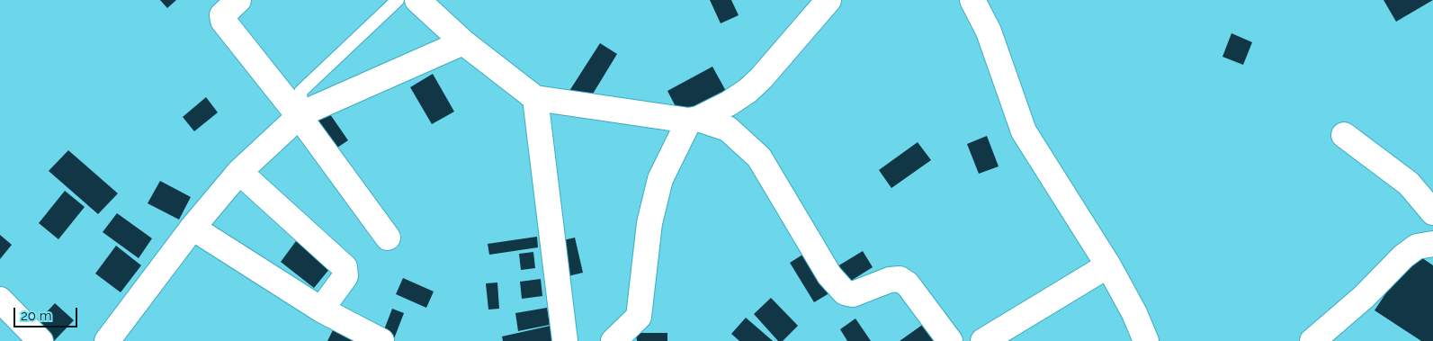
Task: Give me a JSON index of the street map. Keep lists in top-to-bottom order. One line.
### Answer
{"scale_bar":"20 m"}
